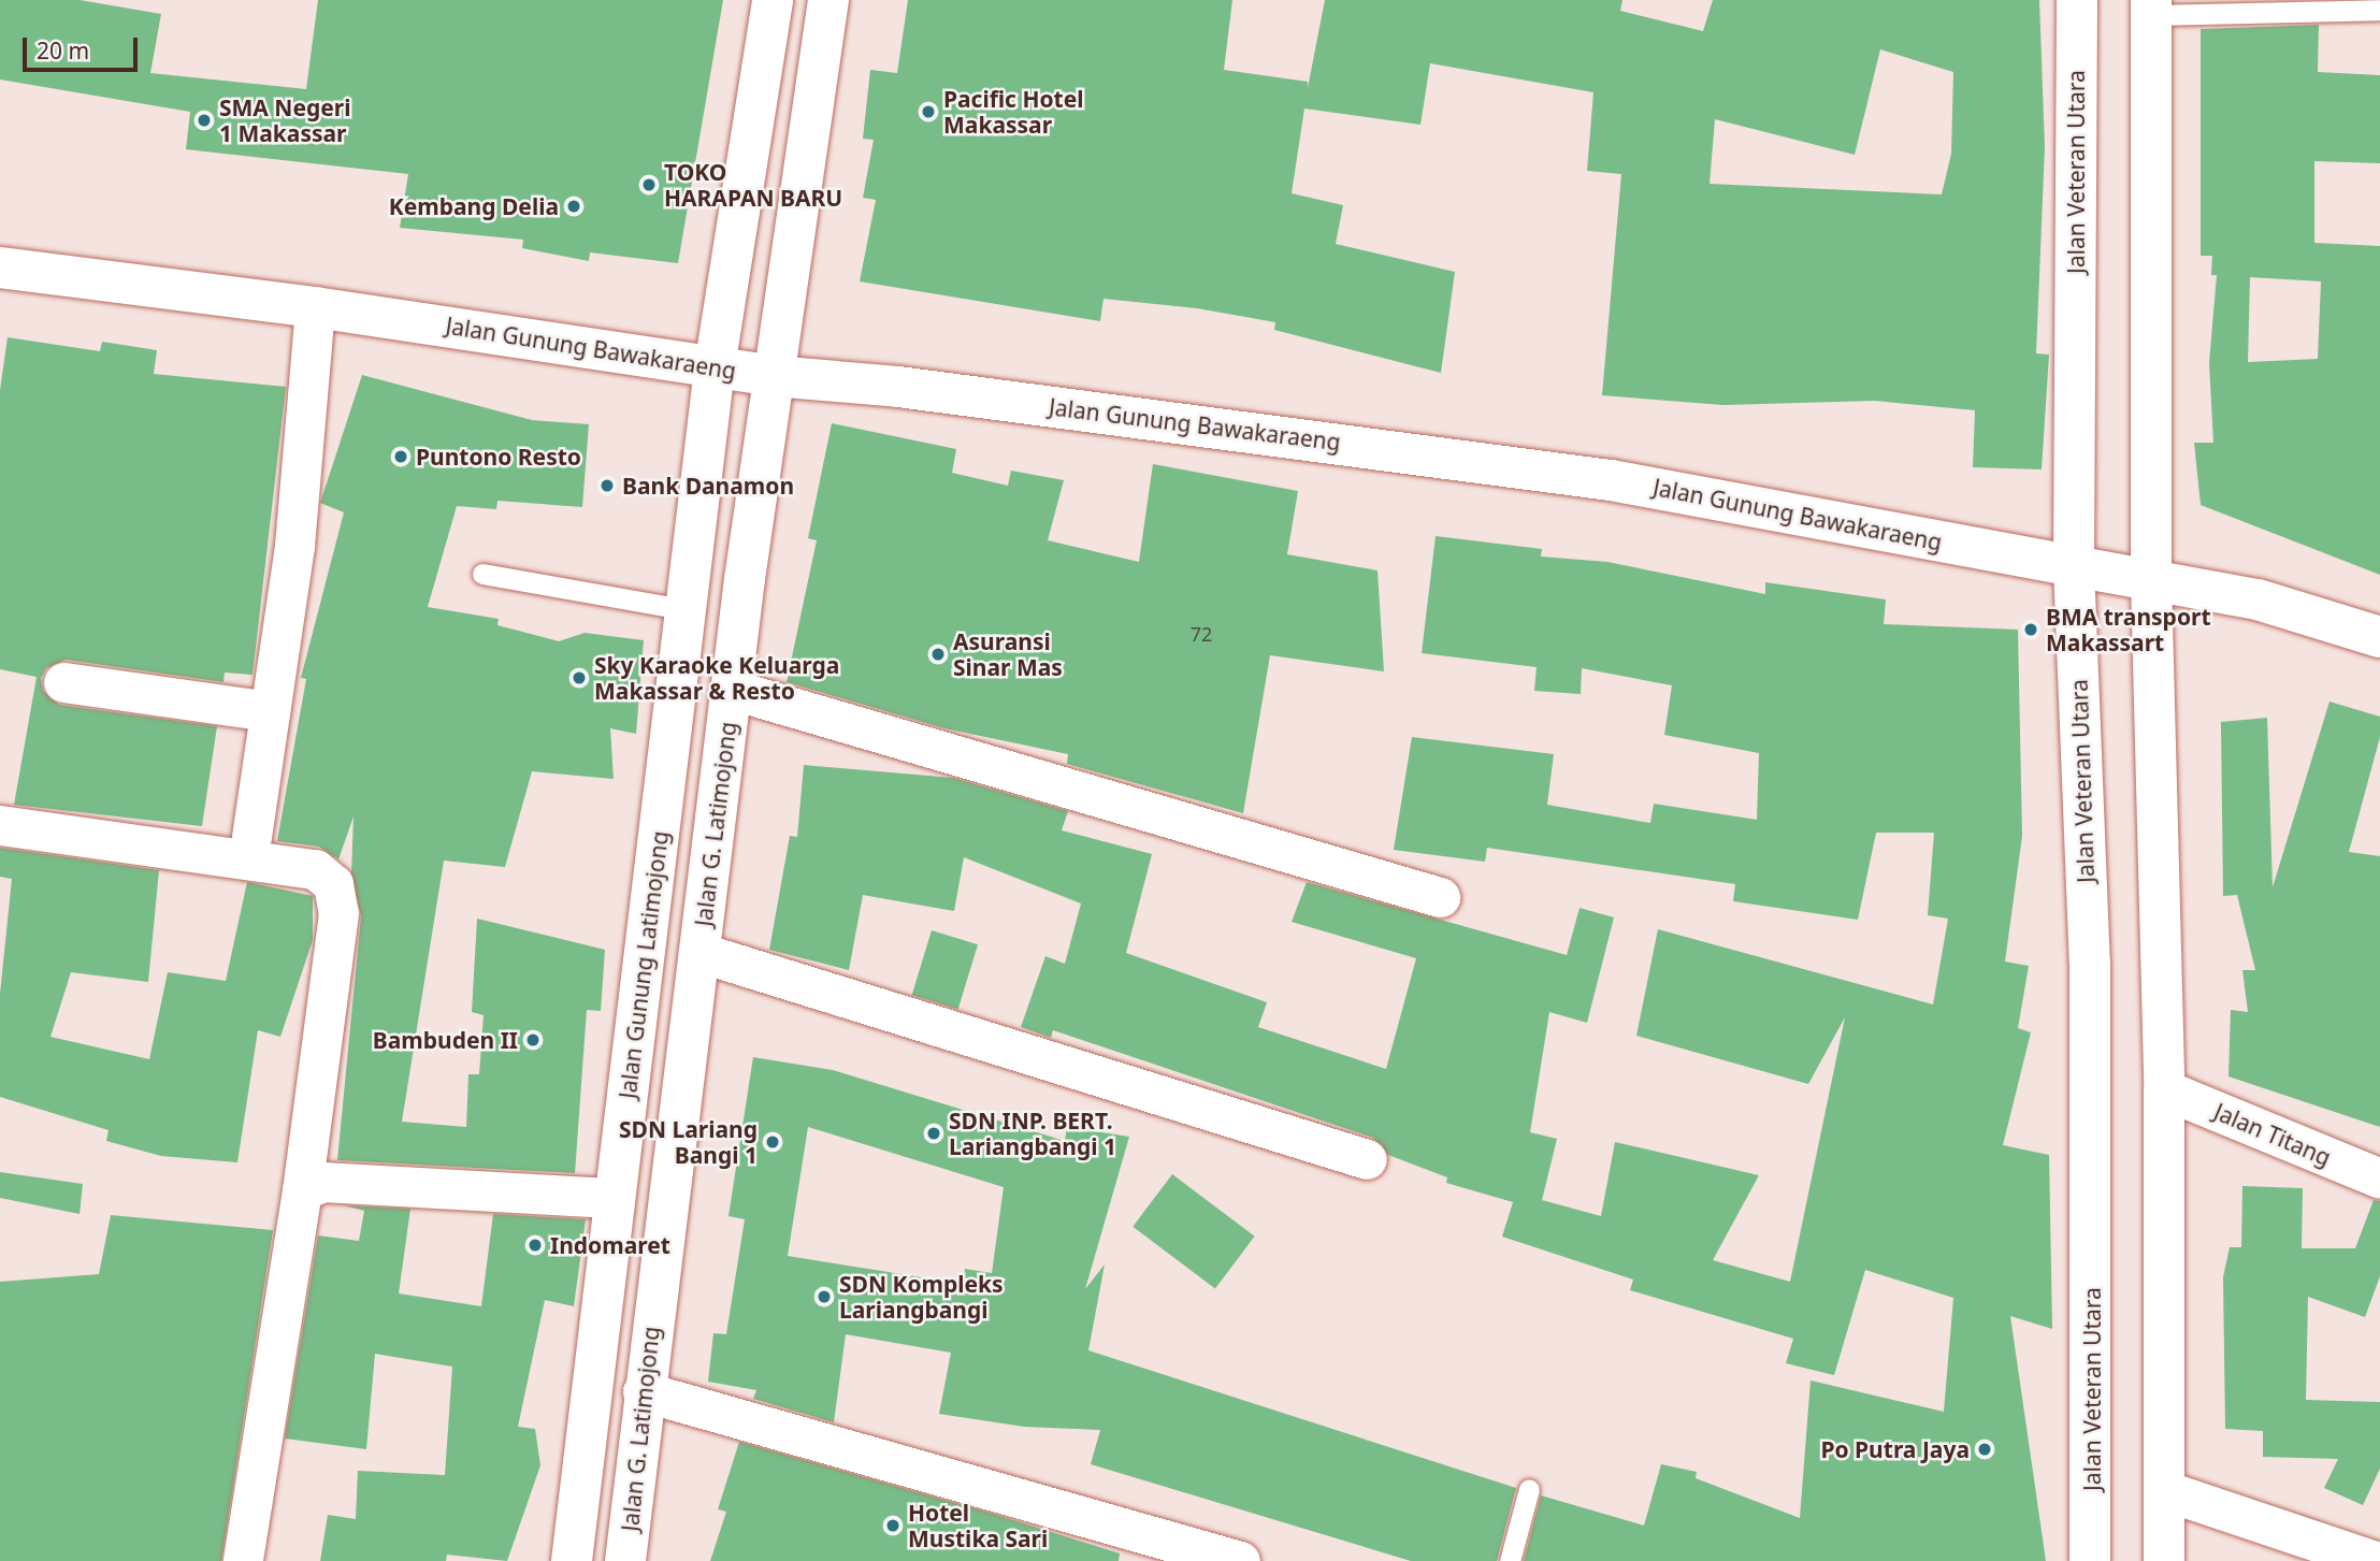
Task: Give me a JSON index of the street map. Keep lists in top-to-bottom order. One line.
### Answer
{"streets":{"main road":["Jalan Veteran Utara","Jalan Gunung Bawakaraeng","Jalan G. Latimojong","Jalan Gunung Latimojong"],"street":["Jalan Titang"]},"crossings":[["Jalan Veteran Utara","Jalan Gunung Bawakaraeng"],["Jalan Gunung Bawakaraeng","Jalan G. Latimojong"],["Jalan Gunung Bawakaraeng","Jalan Gunung Latimojong"]],"places":["Pacific Hotel Makassar","SMA Negeri 1 Makassar","TOKO HARAPAN BARU","Kembang Delia","Puntono Resto","Bank Danamon","BMA transport Makassart","Asuransi Sinar Mas","Sky Karaoke Keluarga Makassar & Resto","Bambuden II","SDN INP. BERT. Lariangbangi 1","SDN Lariang Bangi 1","Indomaret","SDN Kompleks Lariangbangi","Po Putra Jaya","Hotel Mustika Sari"],"house_numbers":["72"],"scale_bar":"20 m"}
